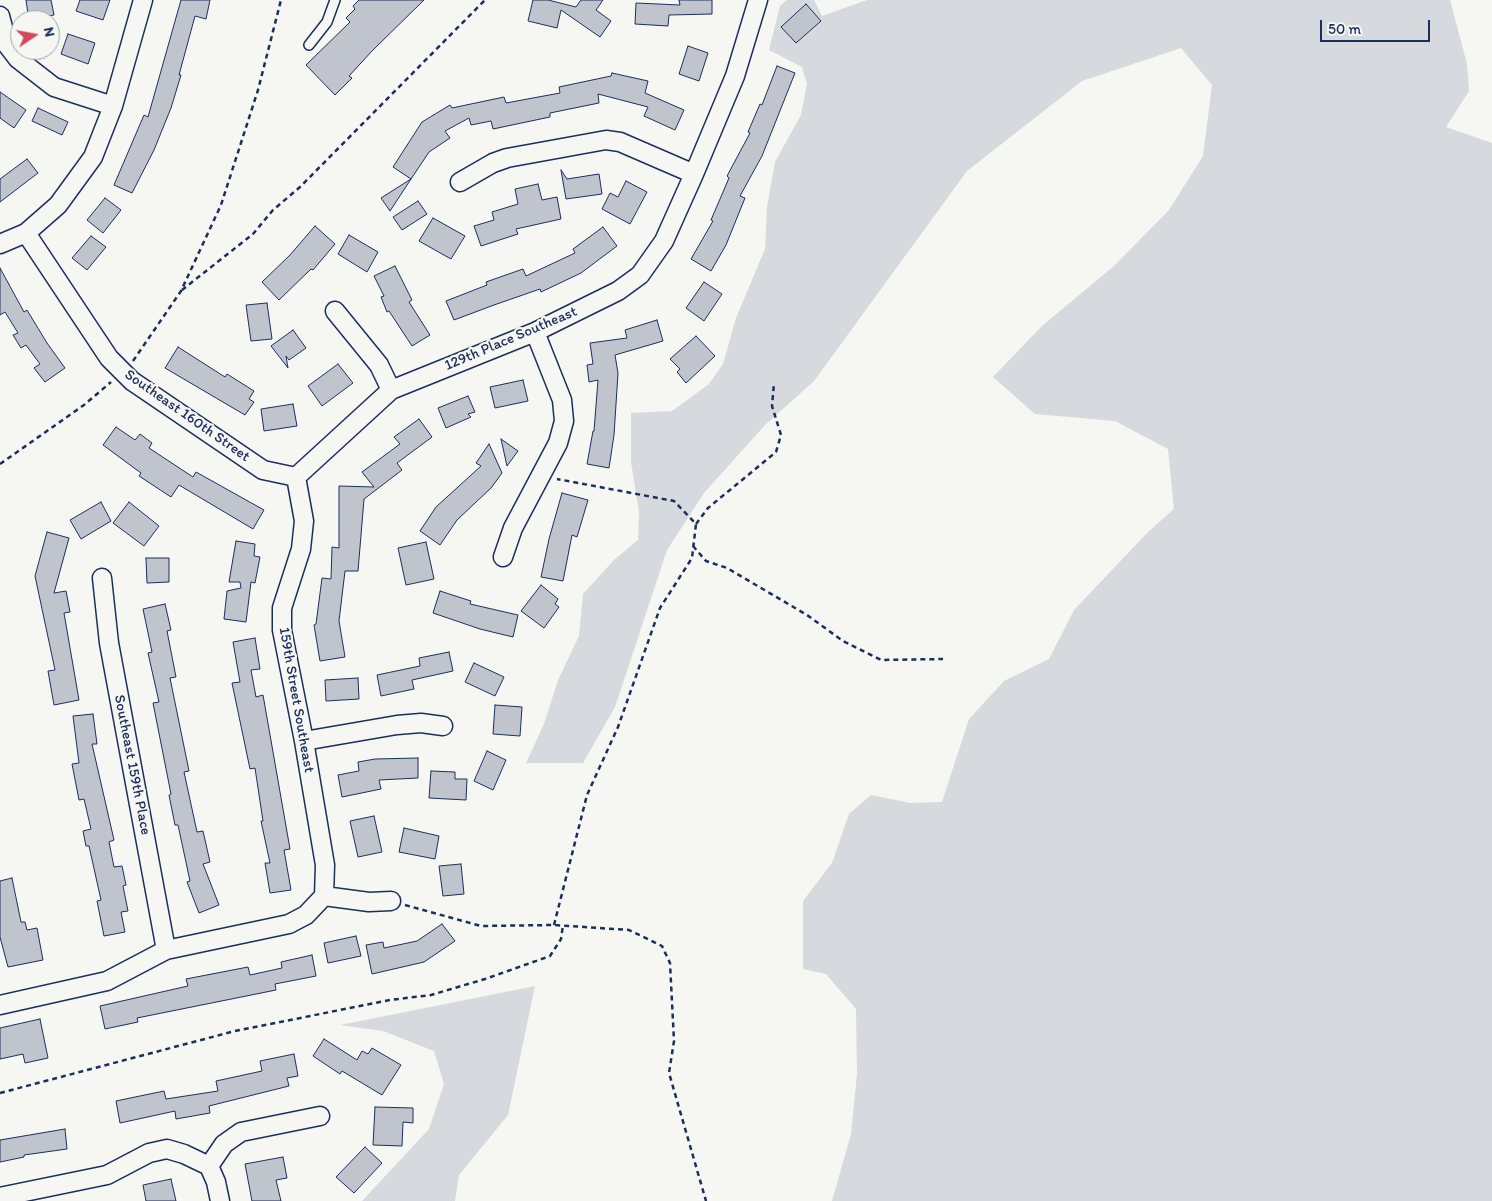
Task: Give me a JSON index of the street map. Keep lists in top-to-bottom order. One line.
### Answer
{"streets":{"street":["129th Place Southeast","Southeast 160th Street","159th Street Southeast","Southeast 159th Place"]},"crossings":[["129th Place Southeast","Southeast 160th Street"],["129th Place Southeast","159th Street Southeast"],["Southeast 160th Street","159th Street Southeast"]],"scale_bar":"50 m","north":"right"}
